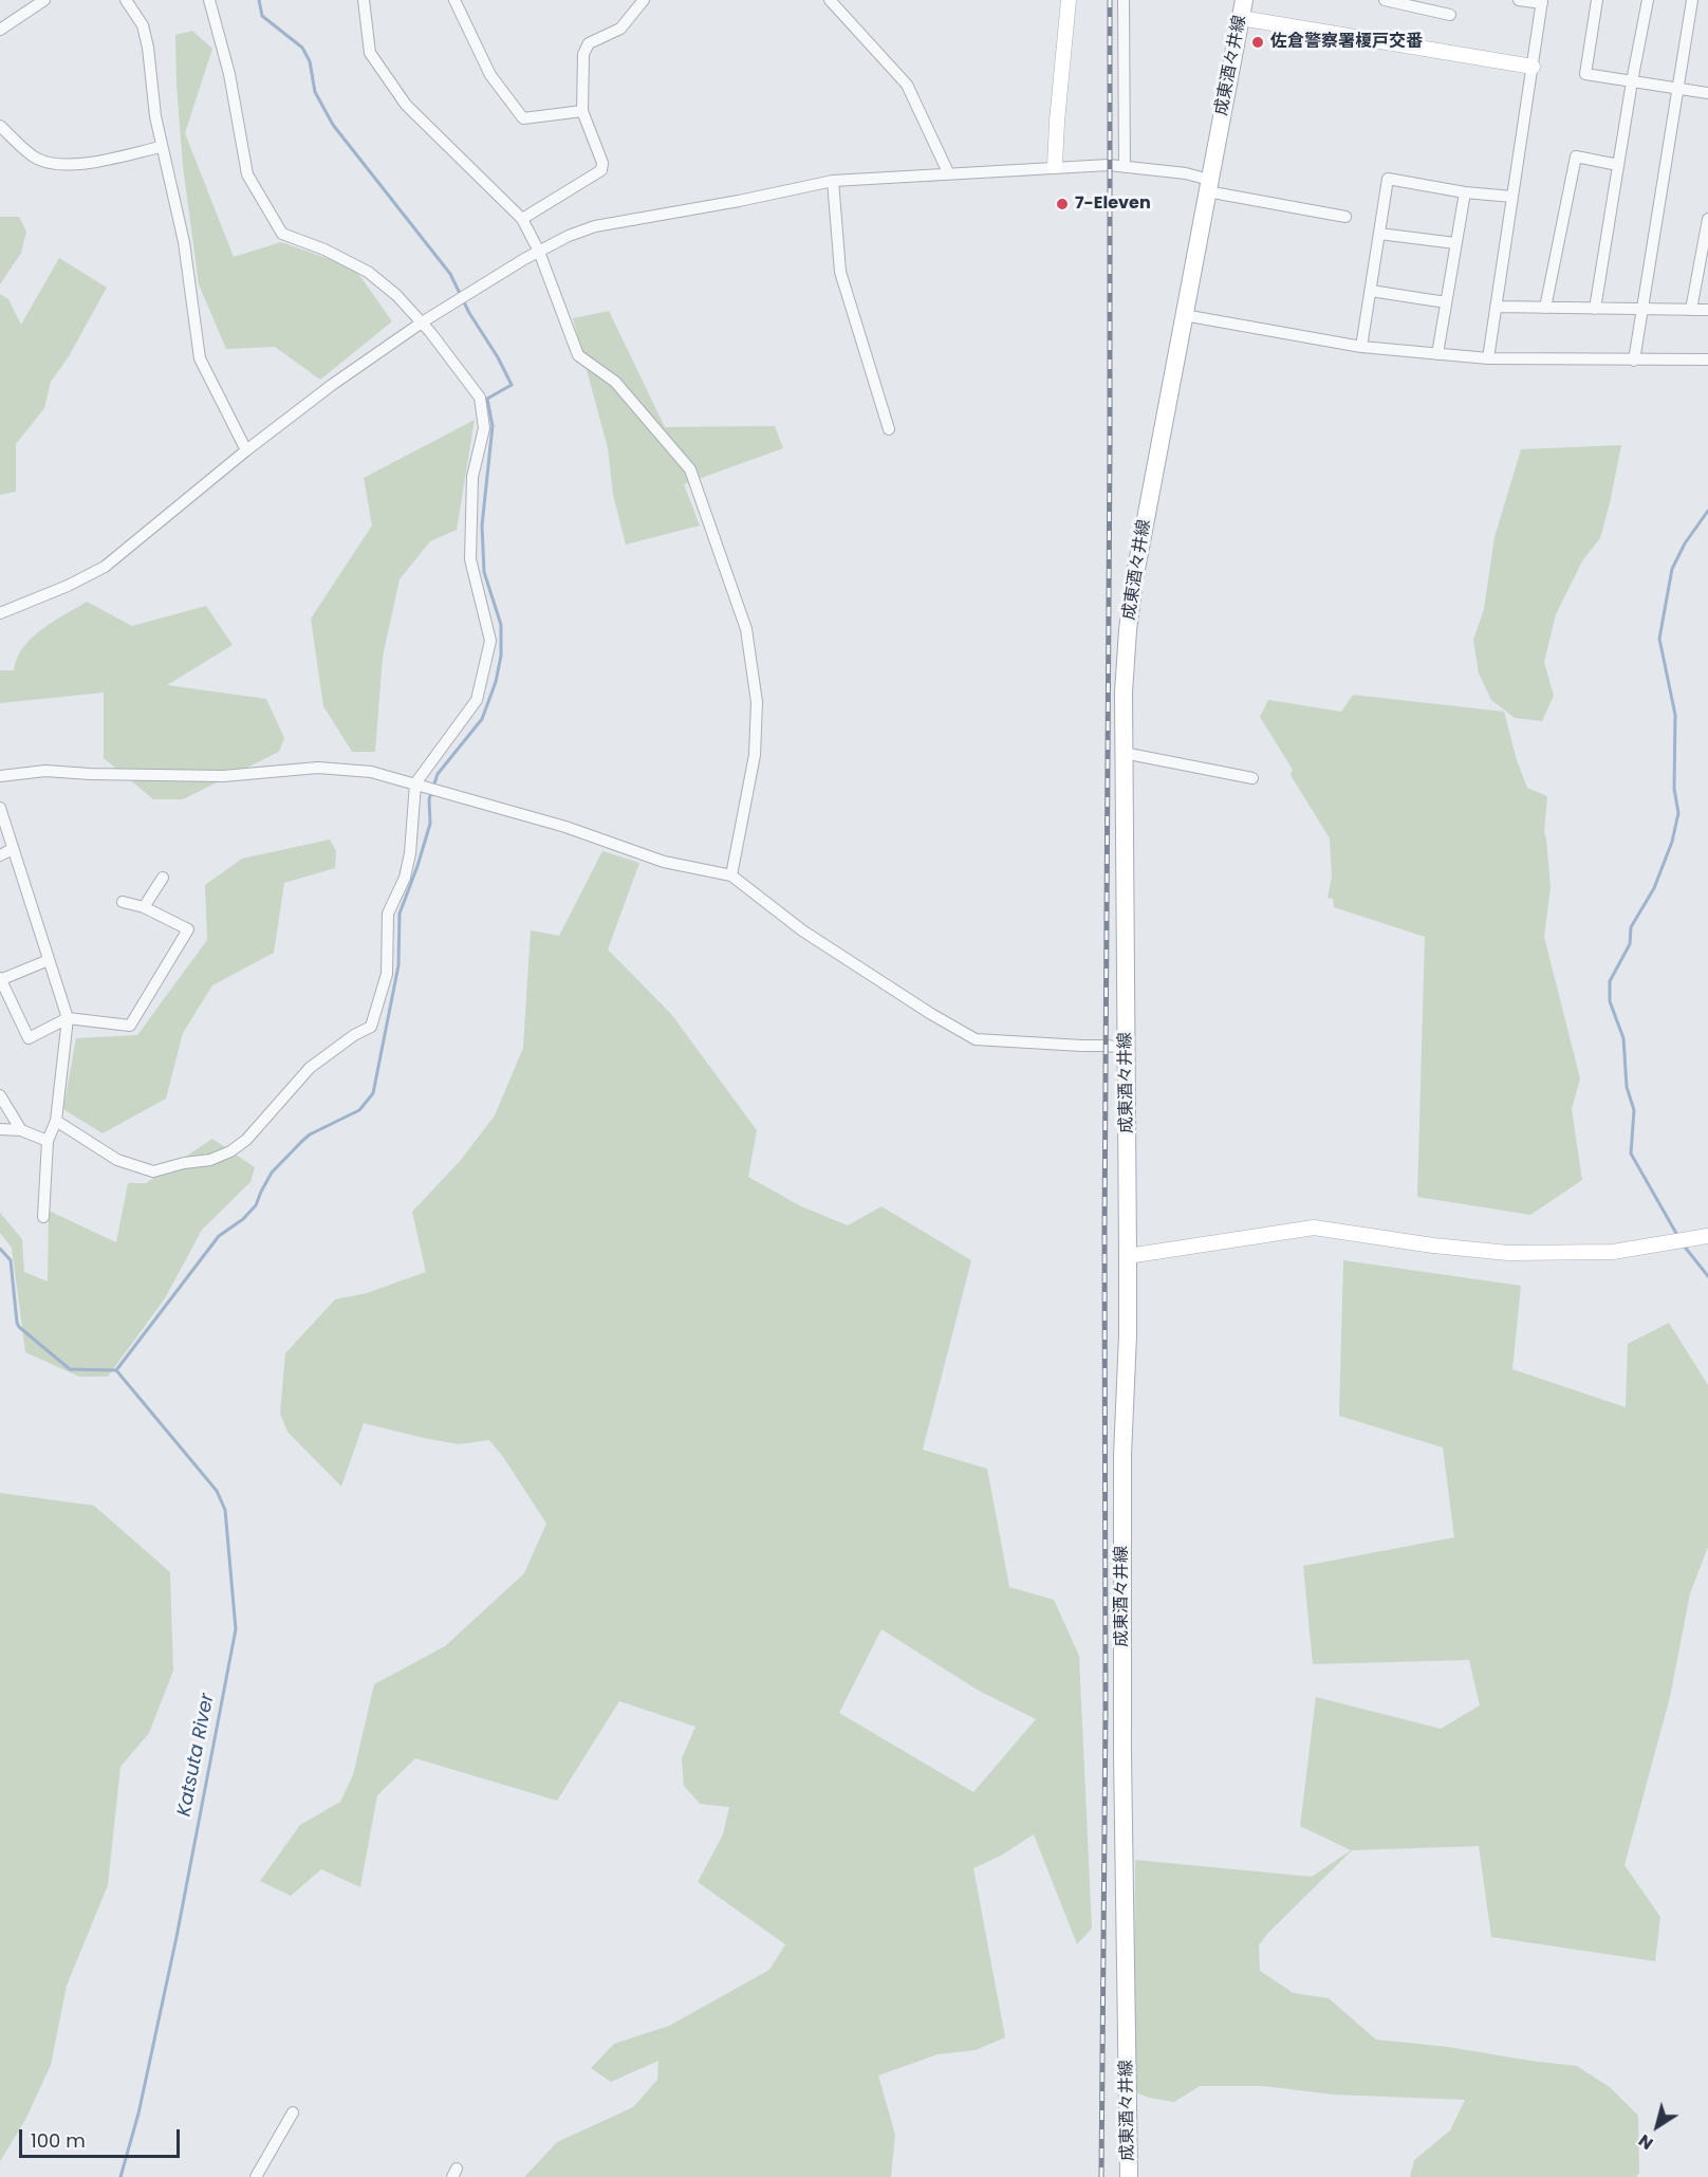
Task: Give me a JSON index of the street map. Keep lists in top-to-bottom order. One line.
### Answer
{"streets":{"main road":["成東酒々井線"]},"water":["Katsuta River"],"places":["佐倉警察署榎戸交番","7-Eleven"],"scale_bar":"100 m","north":"bottom left"}
